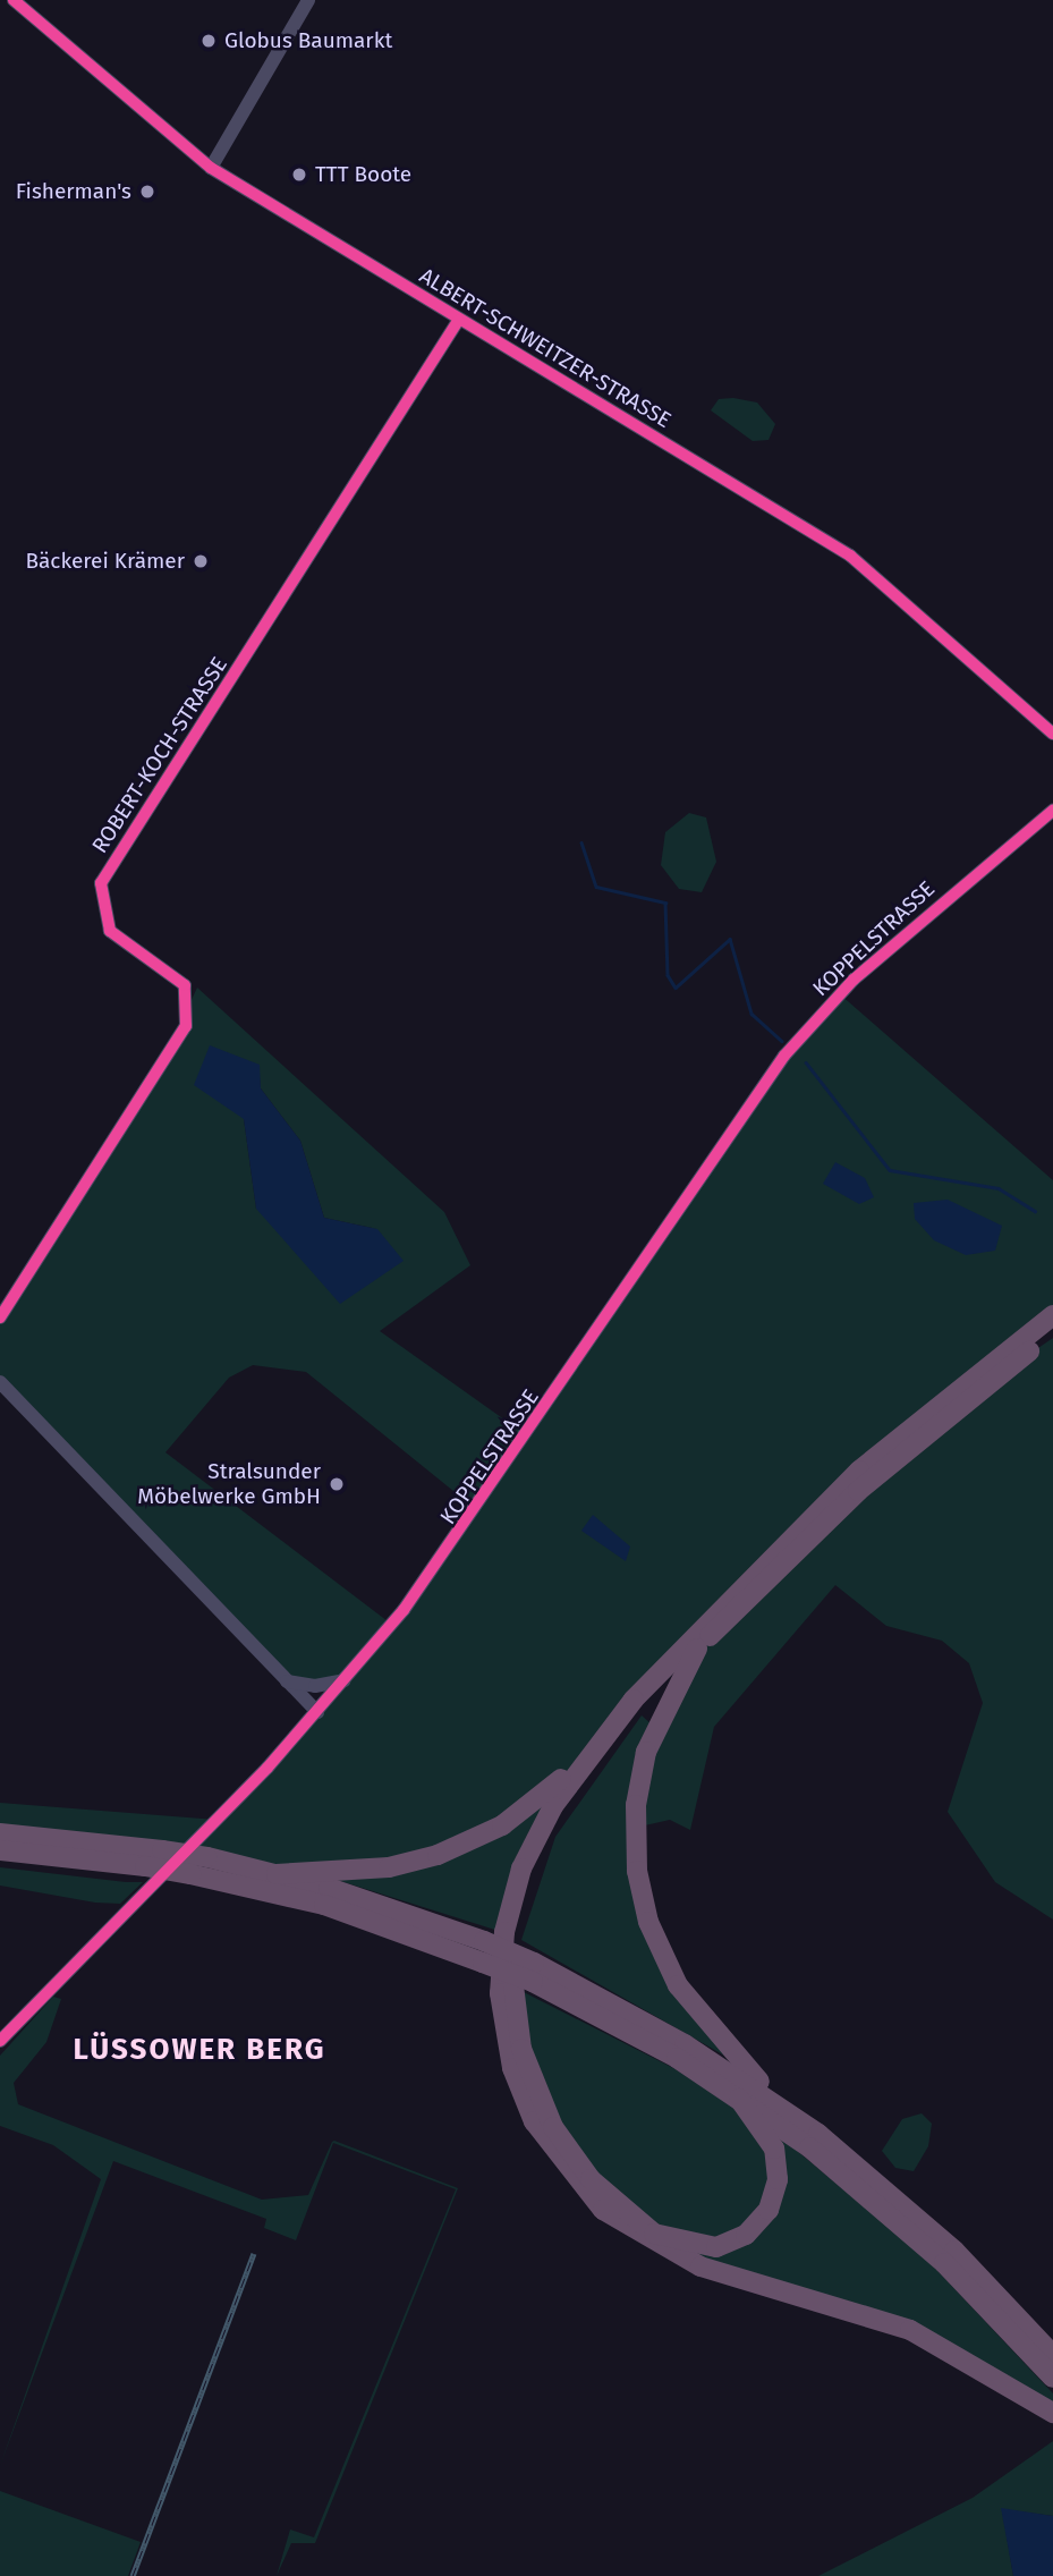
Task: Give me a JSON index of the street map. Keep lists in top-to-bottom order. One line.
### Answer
{"streets":{"street":["ALBERT-SCHWEITZER-STRASSE","ROBERT-KOCH-STRASSE","KOPPELSTRASSE"]},"crossings":[["ALBERT-SCHWEITZER-STRASSE","ROBERT-KOCH-STRASSE"]],"districts":["LÜSSOWER BERG"],"places":["Globus Baumarkt","TTT Boote","Fisherman's","Bäckerei Krämer","Stralsunder Möbelwerke GmbH"]}
